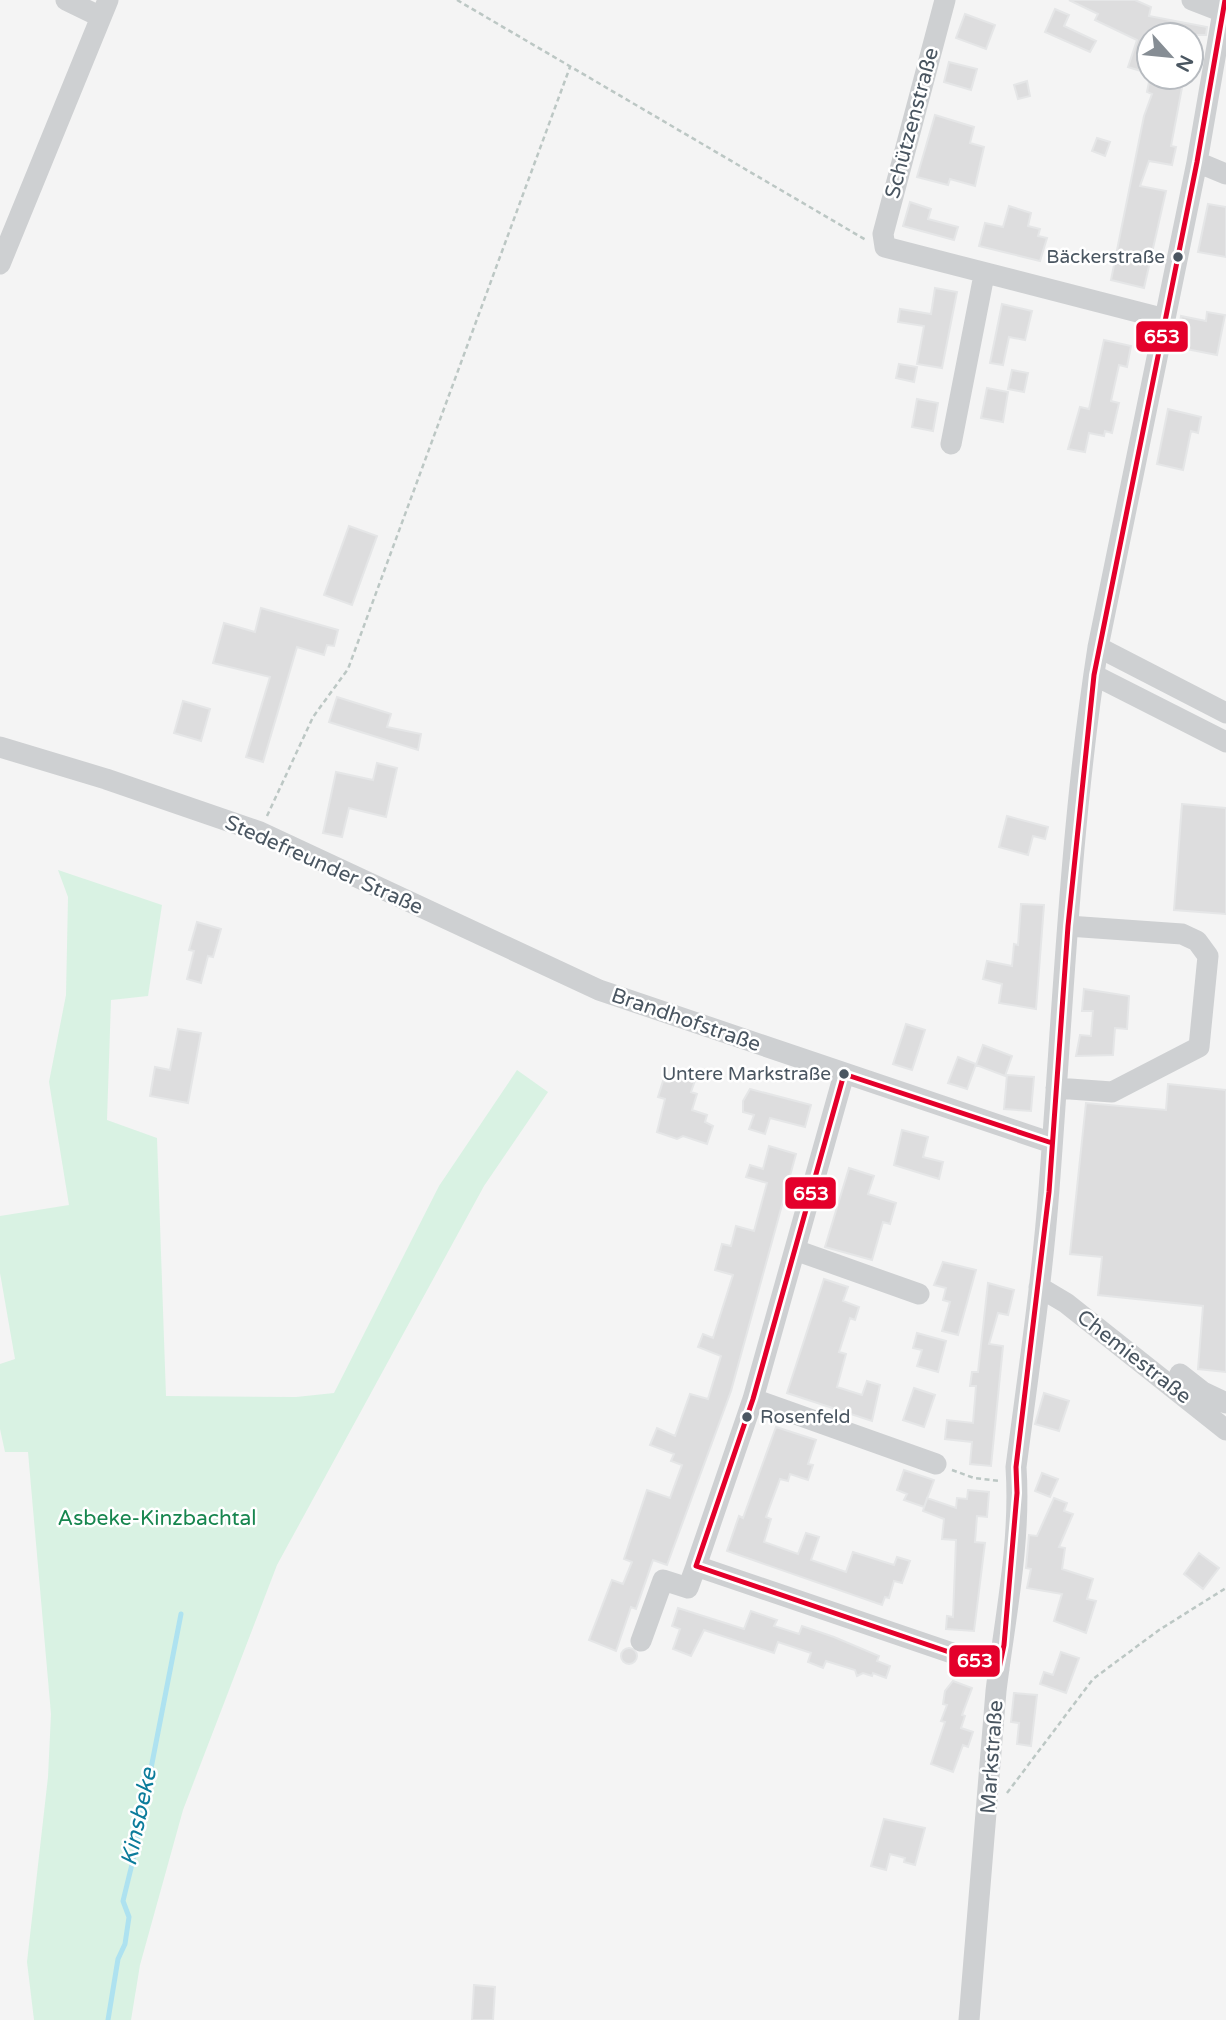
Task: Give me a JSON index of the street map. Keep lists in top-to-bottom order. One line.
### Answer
{"streets":{"street":["Schützenstraße","Stedefreunder Straße","Brandhofstraße","Chemiestraße","Markstraße"]},"crossings":[["Stedefreunder Straße","Brandhofstraße"],["Brandhofstraße","Markstraße"],["Chemiestraße","Markstraße"]],"water":["Kinsbeke"],"parks":["Asbeke-Kinzbachtal"],"places":["Bäckerstraße","Untere Markstraße","Rosenfeld"],"lines":["transit line 653"],"north":"bottom right"}
